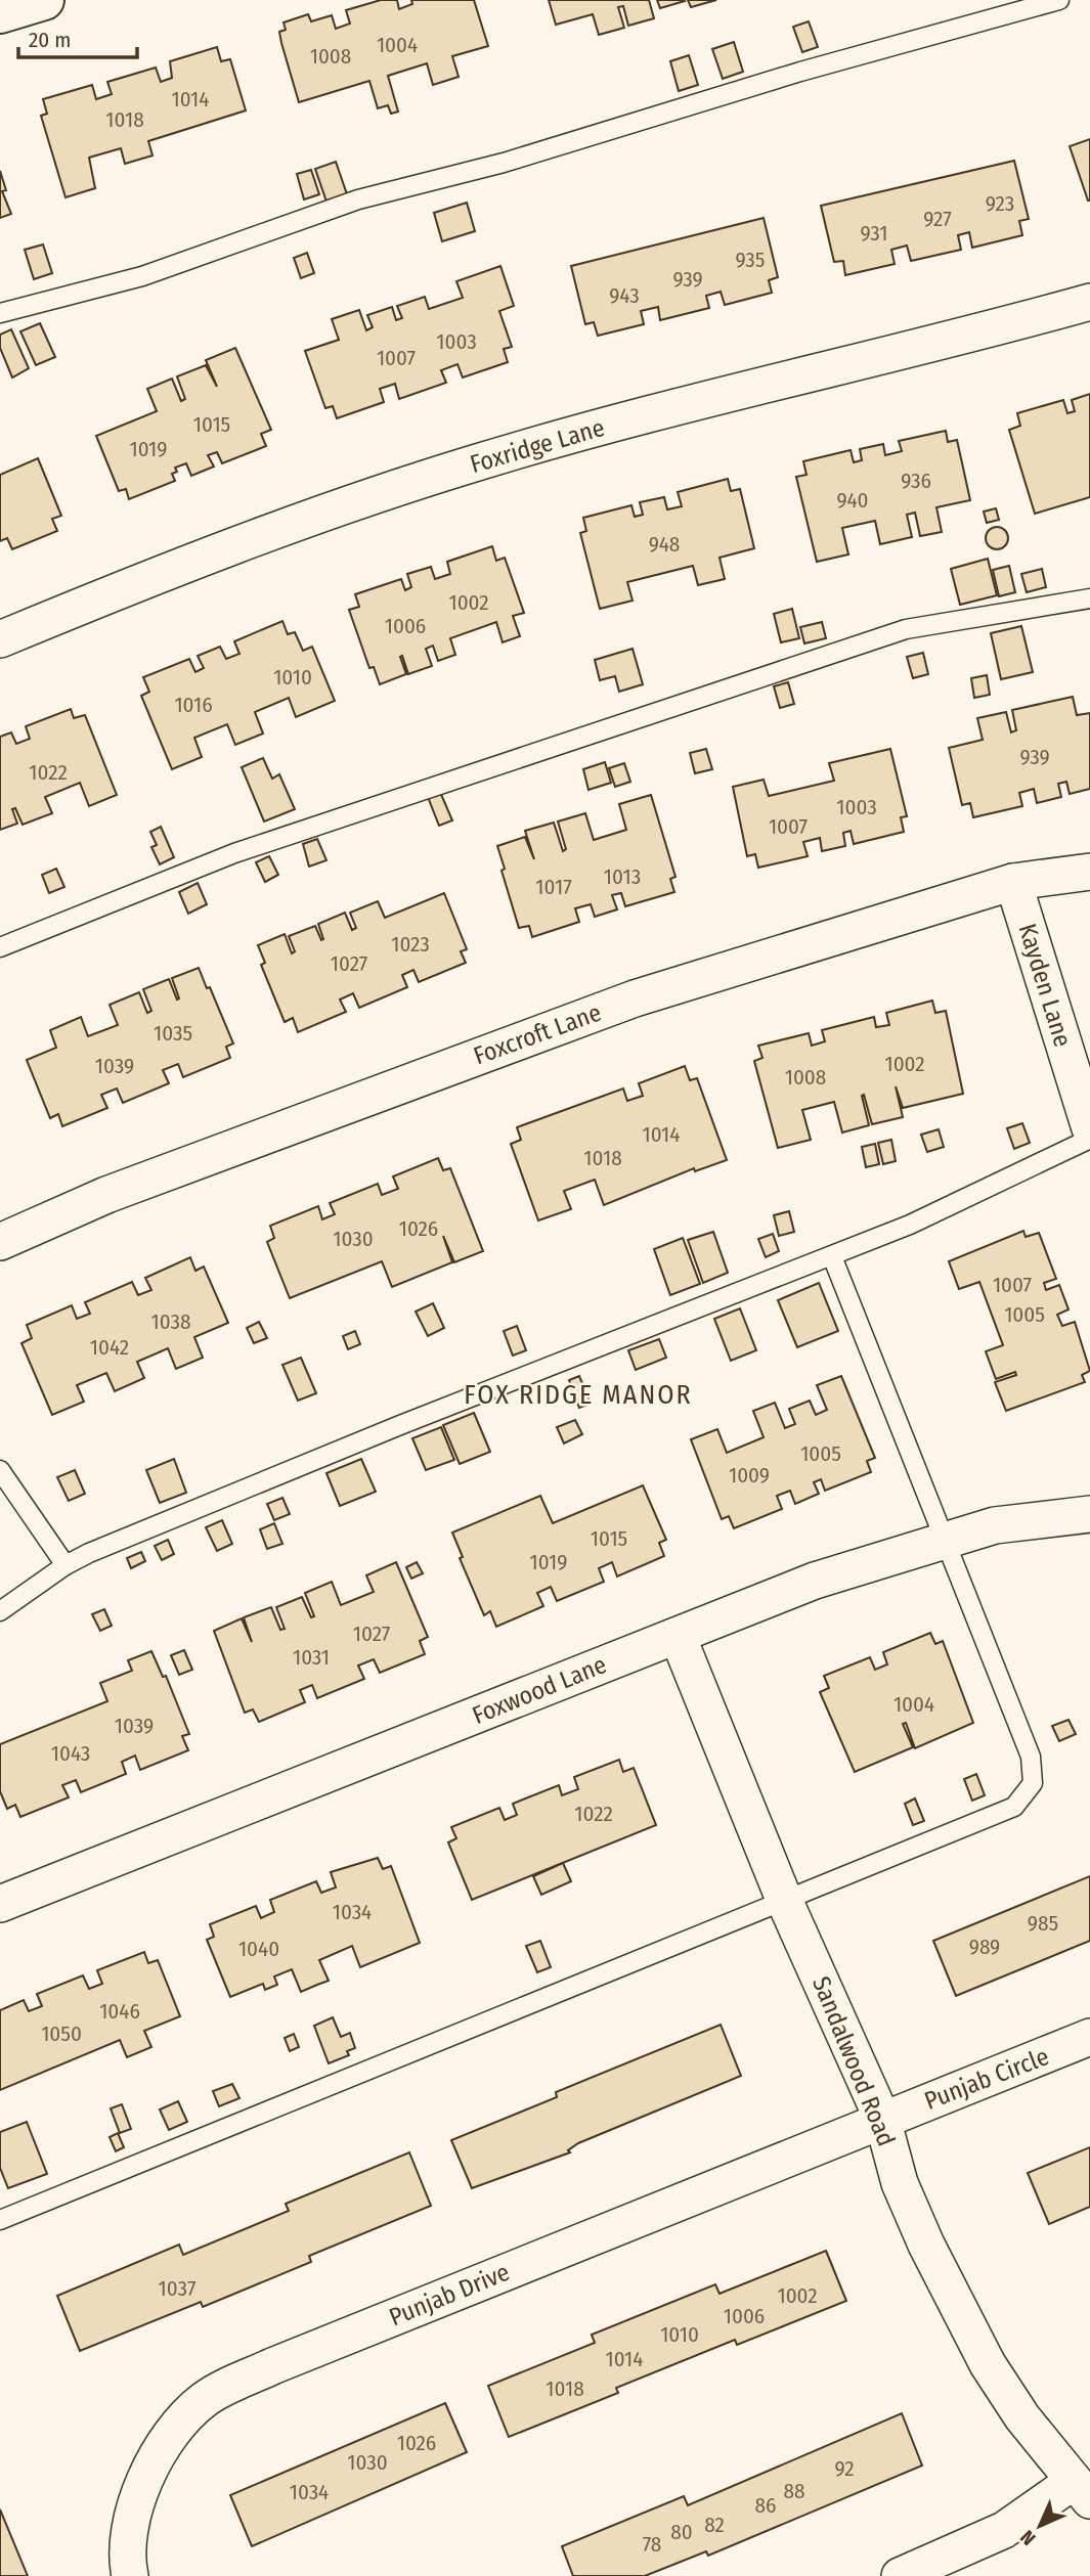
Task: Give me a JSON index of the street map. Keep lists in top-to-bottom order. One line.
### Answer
{"streets":{"street":["Foxridge Lane","Kayden Lane","Foxcroft Lane","Foxwood Lane","Sandalwood Road","Punjab Circle","Punjab Drive"]},"crossings":[["Kayden Lane","Foxcroft Lane"],["Foxwood Lane","Sandalwood Road"],["Sandalwood Road","Punjab Circle"],["Sandalwood Road","Punjab Drive"],["Punjab Circle","Punjab Drive"]],"districts":["FOX RIDGE MANOR"],"house_numbers":["1004","1008","1014","1018","923","927","931","935","939","943","1003","1007","1015","1019","936","940","948","1002","1006","1010","1016","939","1022","1003","1007","1013","1017","1023","1027","1035","1002","1039","1008","1014","1018","1026","1030","1007","1005","1038","1042","1005","1009","1015","1019","1027","1031","1004","1039","1043","1022","1034","985","989","1040","1046","1050","1037","1002","1006","1010","1014","1018","1026","1030","92","88","1034","86","82","80","78"],"scale_bar":"20 m","north":"bottom left"}
